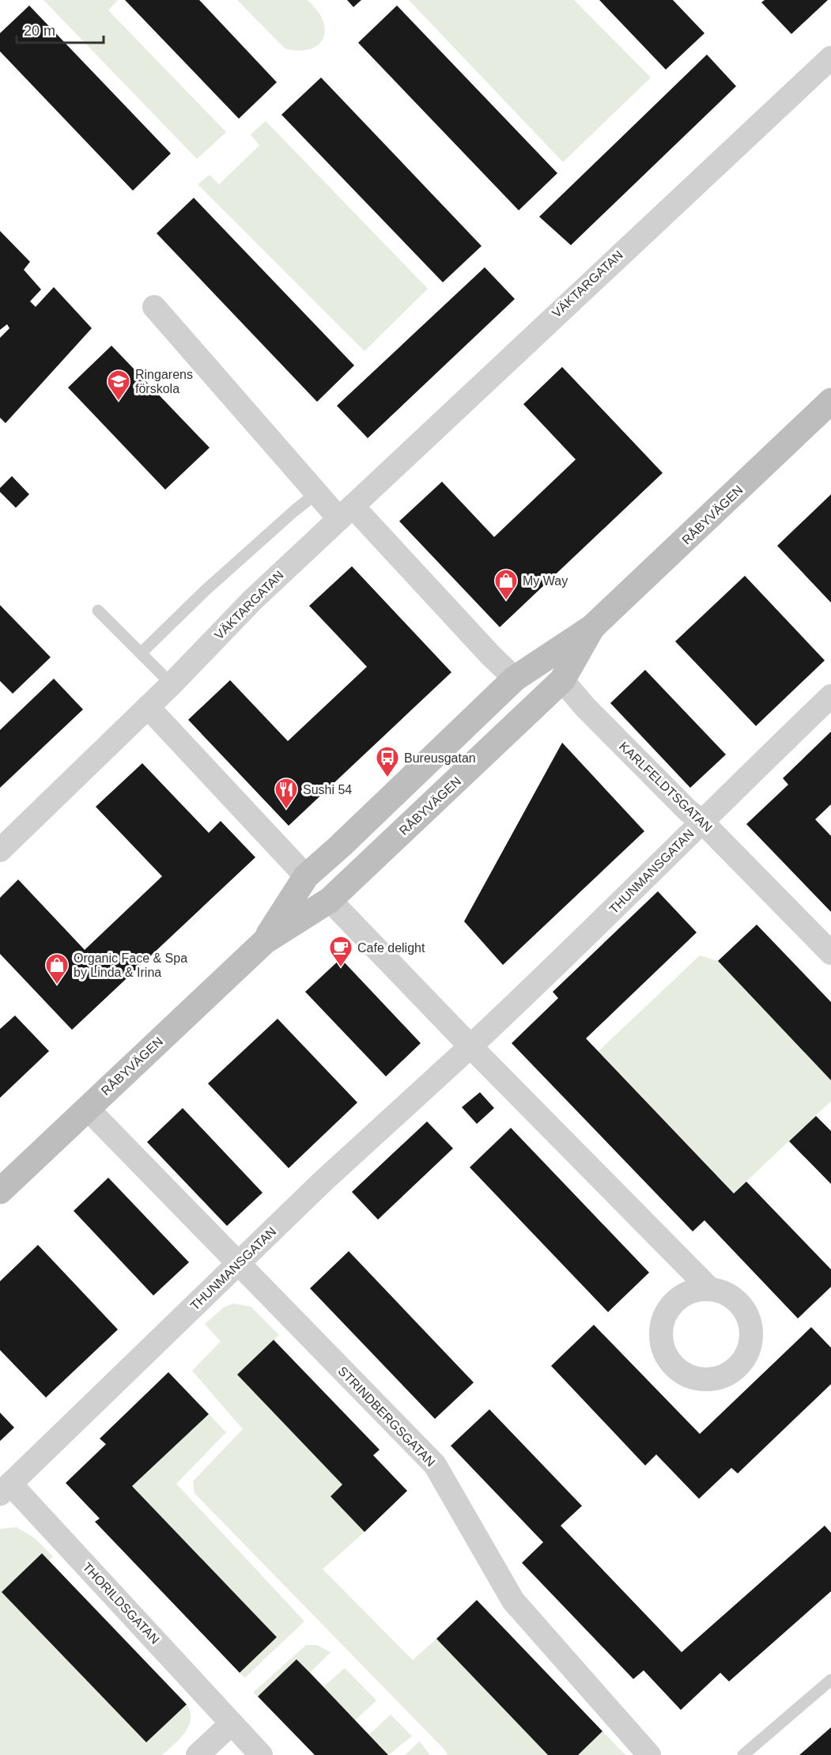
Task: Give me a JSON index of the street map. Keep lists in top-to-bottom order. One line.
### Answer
{"streets":{"main road":["RÅBYVÄGEN"],"street":["VÄKTARGATAN","KARLFELDTSGATAN","THUNMANSGATAN","STRINDBERGSGATAN","THORILDSGATAN"]},"crossings":[["RÅBYVÄGEN","KARLFELDTSGATAN"],["RÅBYVÄGEN","STRINDBERGSGATAN"],["KARLFELDTSGATAN","THUNMANSGATAN"],["THUNMANSGATAN","STRINDBERGSGATAN"],["THUNMANSGATAN","THORILDSGATAN"]],"places":{"school or university":["Ringarens förskola"],"shop":["My Way","Organic Face & Spa by Linda & Irina"],"bus stop":["Bureusgatan"],"restaurant":["Sushi 54"],"cafe":["Cafe delight"]},"scale_bar":"20 m"}
